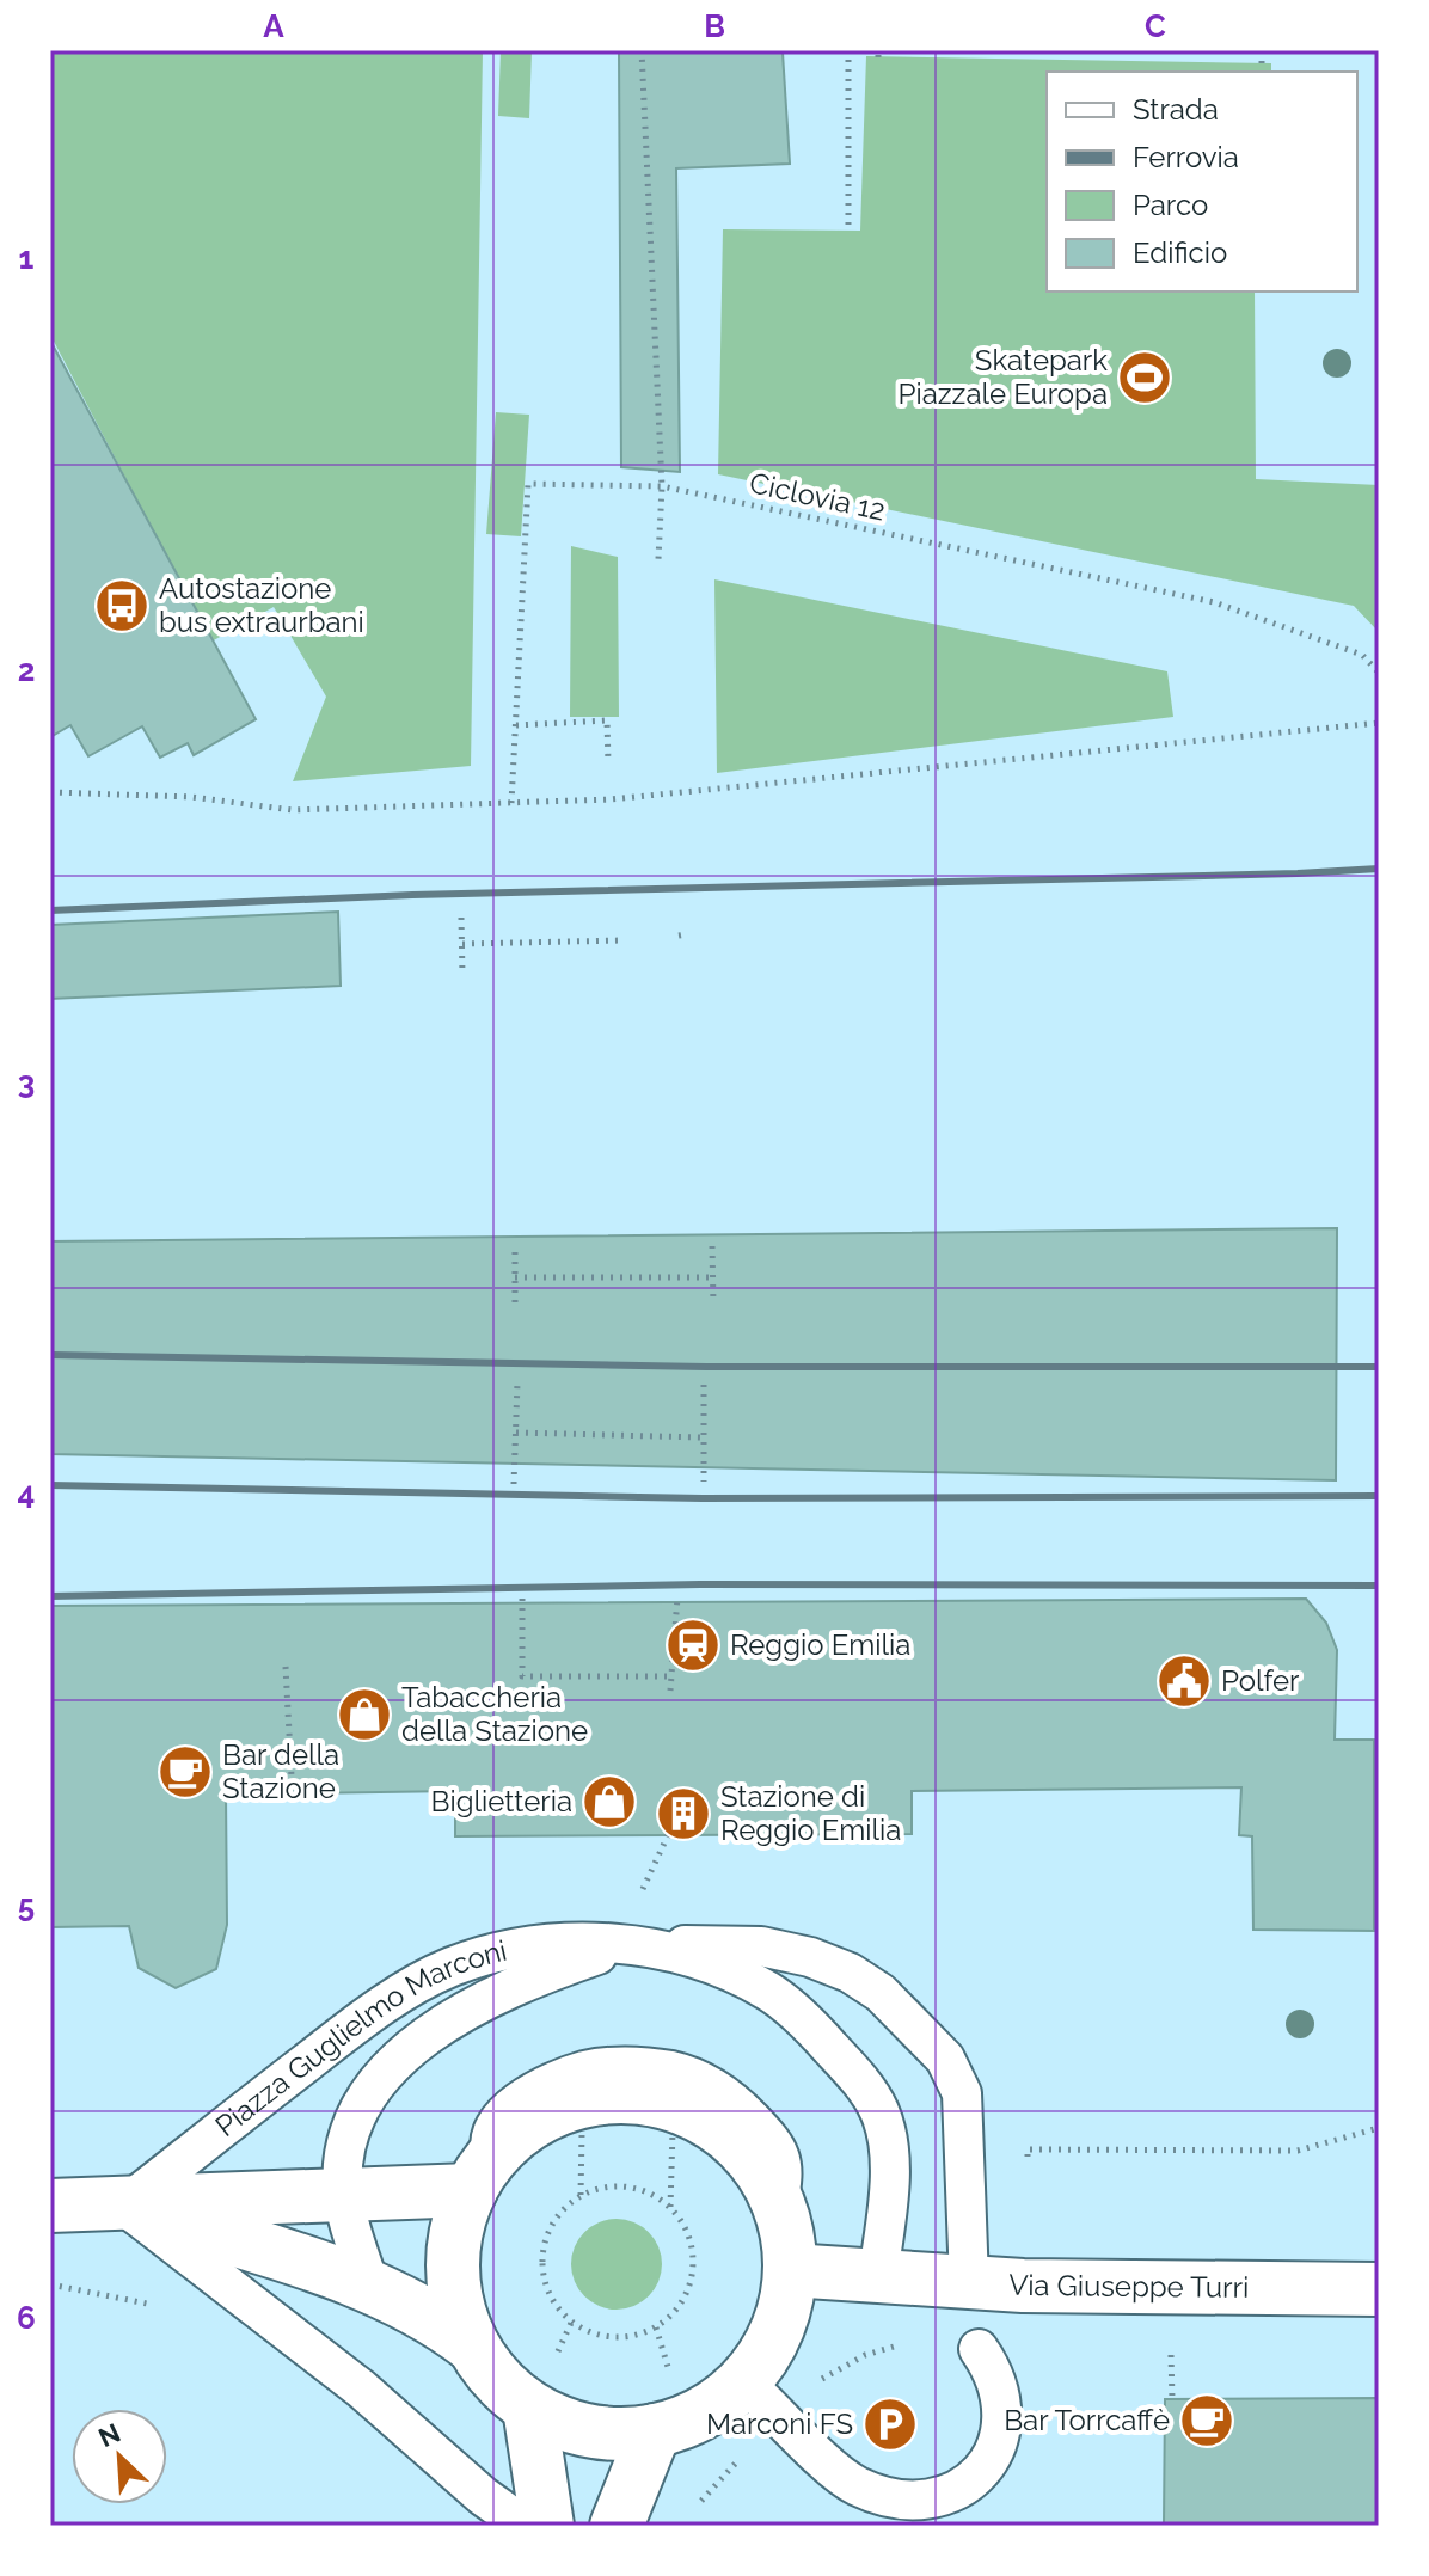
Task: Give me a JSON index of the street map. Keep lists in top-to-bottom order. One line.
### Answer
{"streets":{"street":["Via Giuseppe Turri"],"lane":["Piazza Guglielmo Marconi"],"path":["Ciclovia 12"]},"crossings":[["Piazza Guglielmo Marconi","Via Giuseppe Turri"]],"places":{"sports":["Skatepark Piazzale Europa"],"bus stop":["Autostazione bus extraurbani"],"station":["Reggio Emilia"],"public building":["Polfer"],"shop":["Tabaccheria della Stazione","Biglietteria"],"cafe":["Bar della Stazione","Bar Torrcaffè"],"building":["Stazione di Reggio Emilia"],"parking":["Marconi FS"]},"legend":["Strada","Ferrovia","Parco","Edificio"],"north":"top left","grid":{"columns":["A","B","C"],"rows":["1","2","3","4","5","6"]}}
